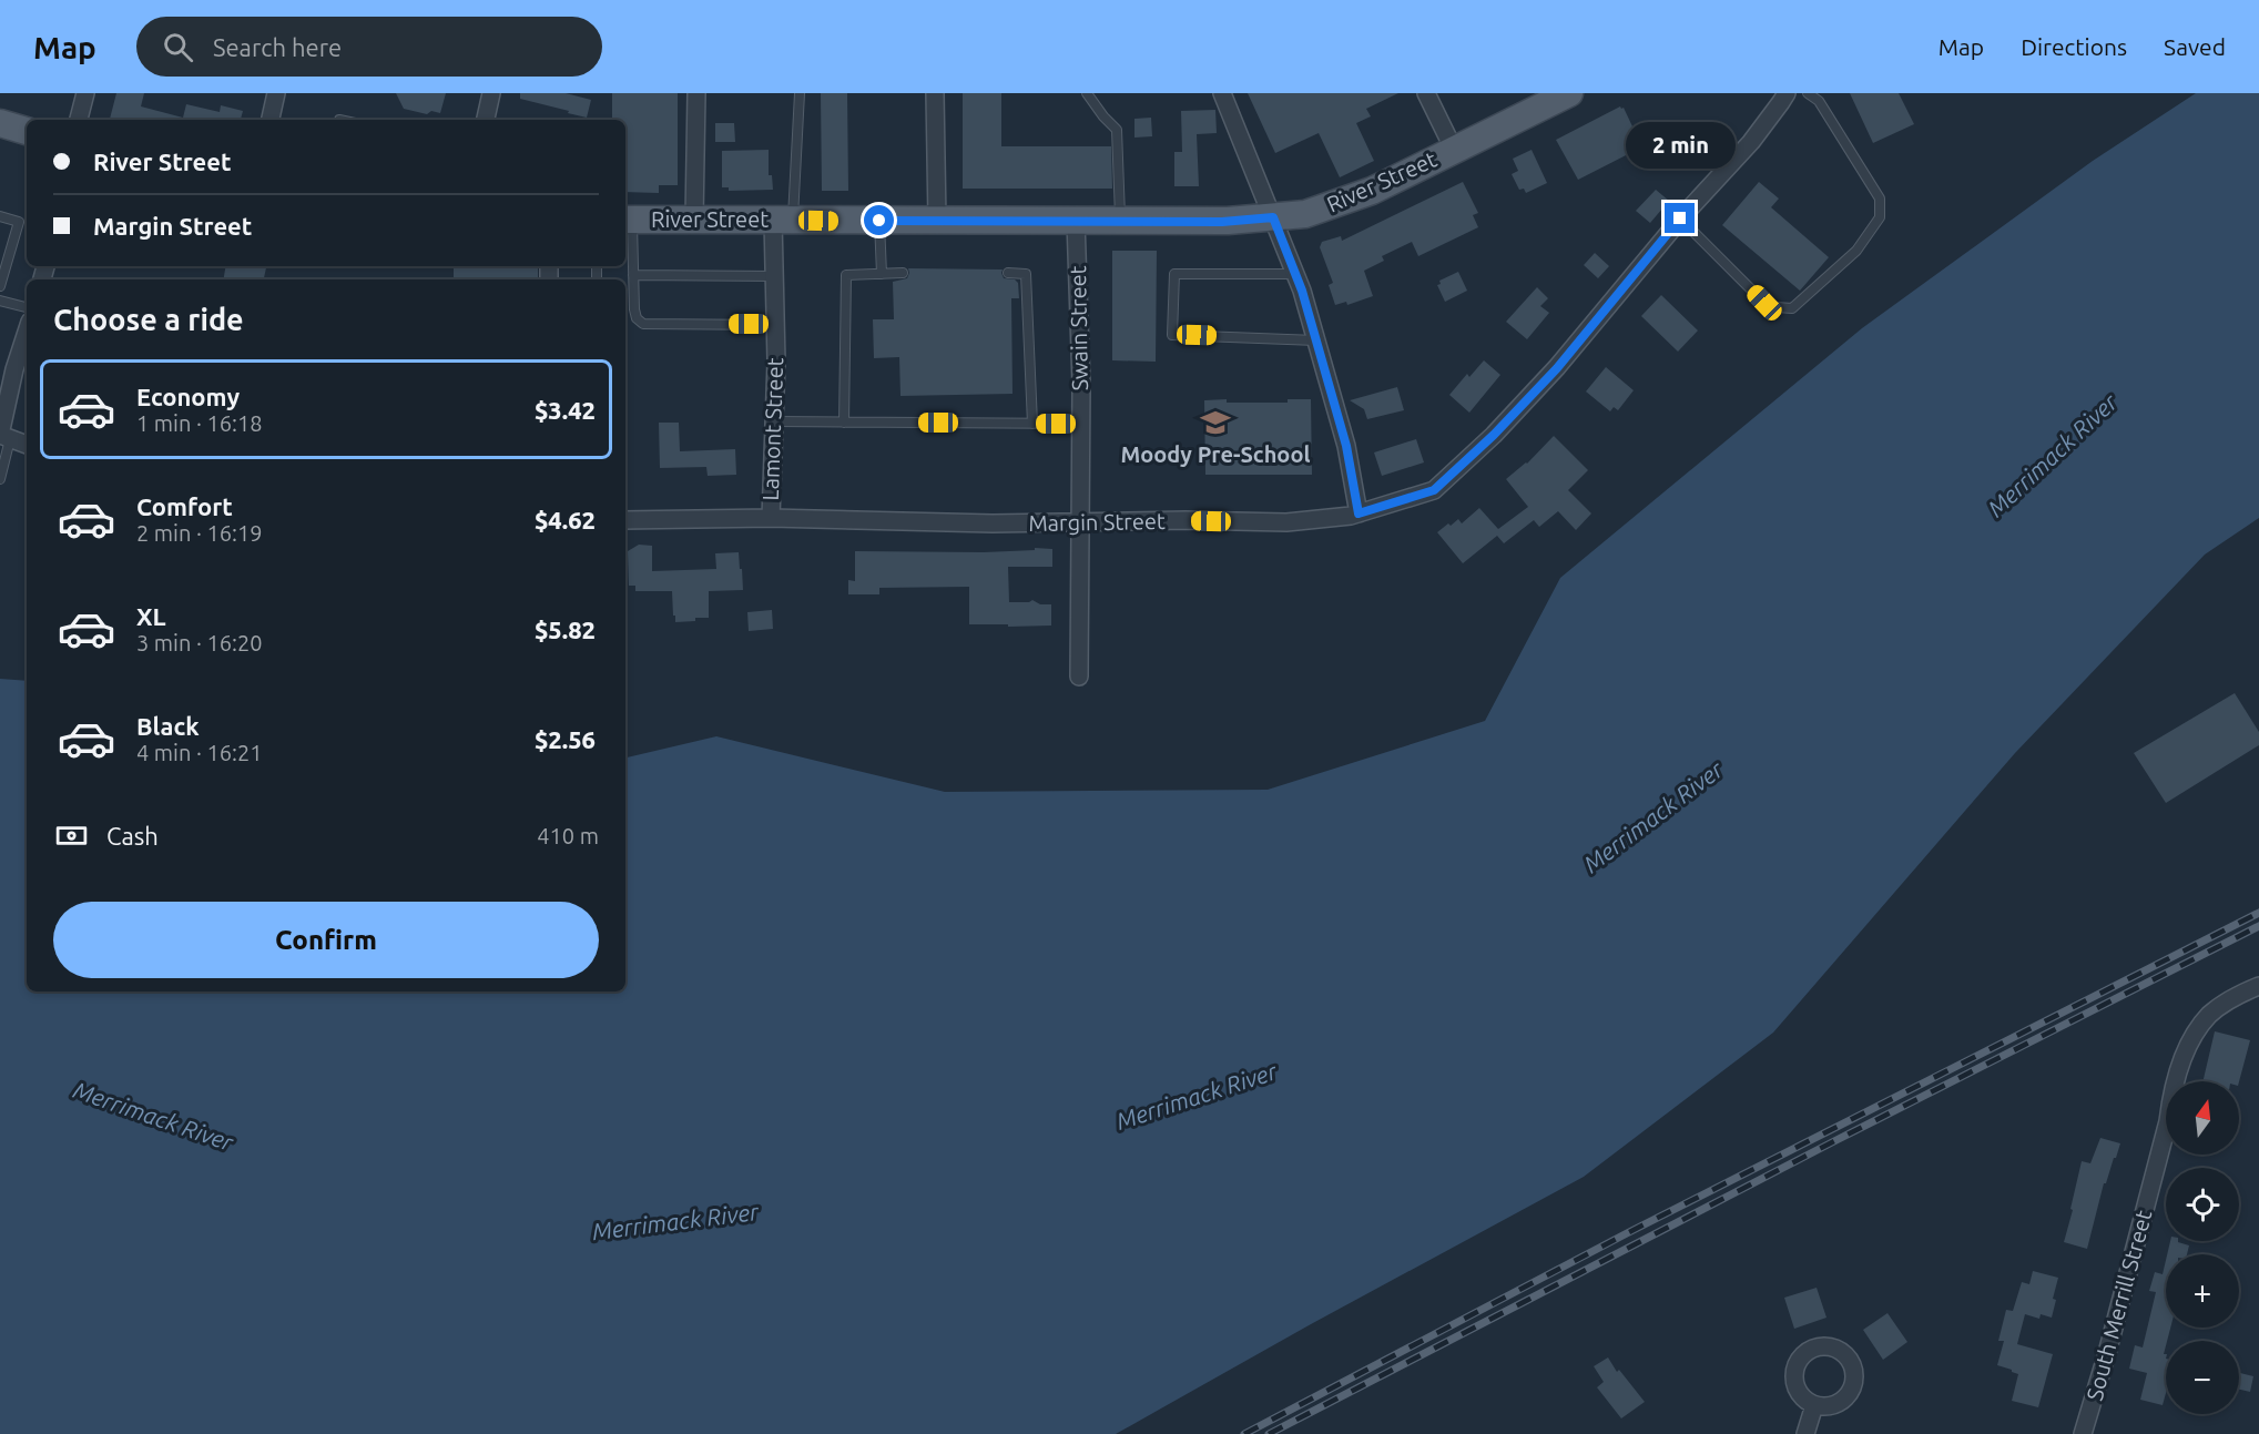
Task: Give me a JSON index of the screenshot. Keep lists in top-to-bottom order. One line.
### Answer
{"streets":{"main road":["River Street"],"street":["Swain Street","Lamont Street","Margin Street","South Merrill Street"]},"crossings":[["River Street","Swain Street"],["River Street","Lamont Street"],["Swain Street","Margin Street"],["Lamont Street","Margin Street"]],"water":["Merrimack River"],"places":{"school or university":["Moody Pre-School"]},"north":"top","page":{"header":"Map","search":"Search here","nav":["Map","Directions","Saved"],"banner":["River Street","Margin Street"],"bubble":"2 min","heading":"Choose a ride","list":[{"name":"Economy","note":"1 min · 16:18","value":"$3.42"},{"name":"Comfort","note":"2 min · 16:19","value":"$4.62"},{"name":"XL","note":"3 min · 16:20","value":"$5.82"},{"name":"Black","note":"4 min · 16:21","value":"$2.56"}],"pay":["Cash","410 m"],"buttons":"Confirm","map_buttons":["+","−"]}}
